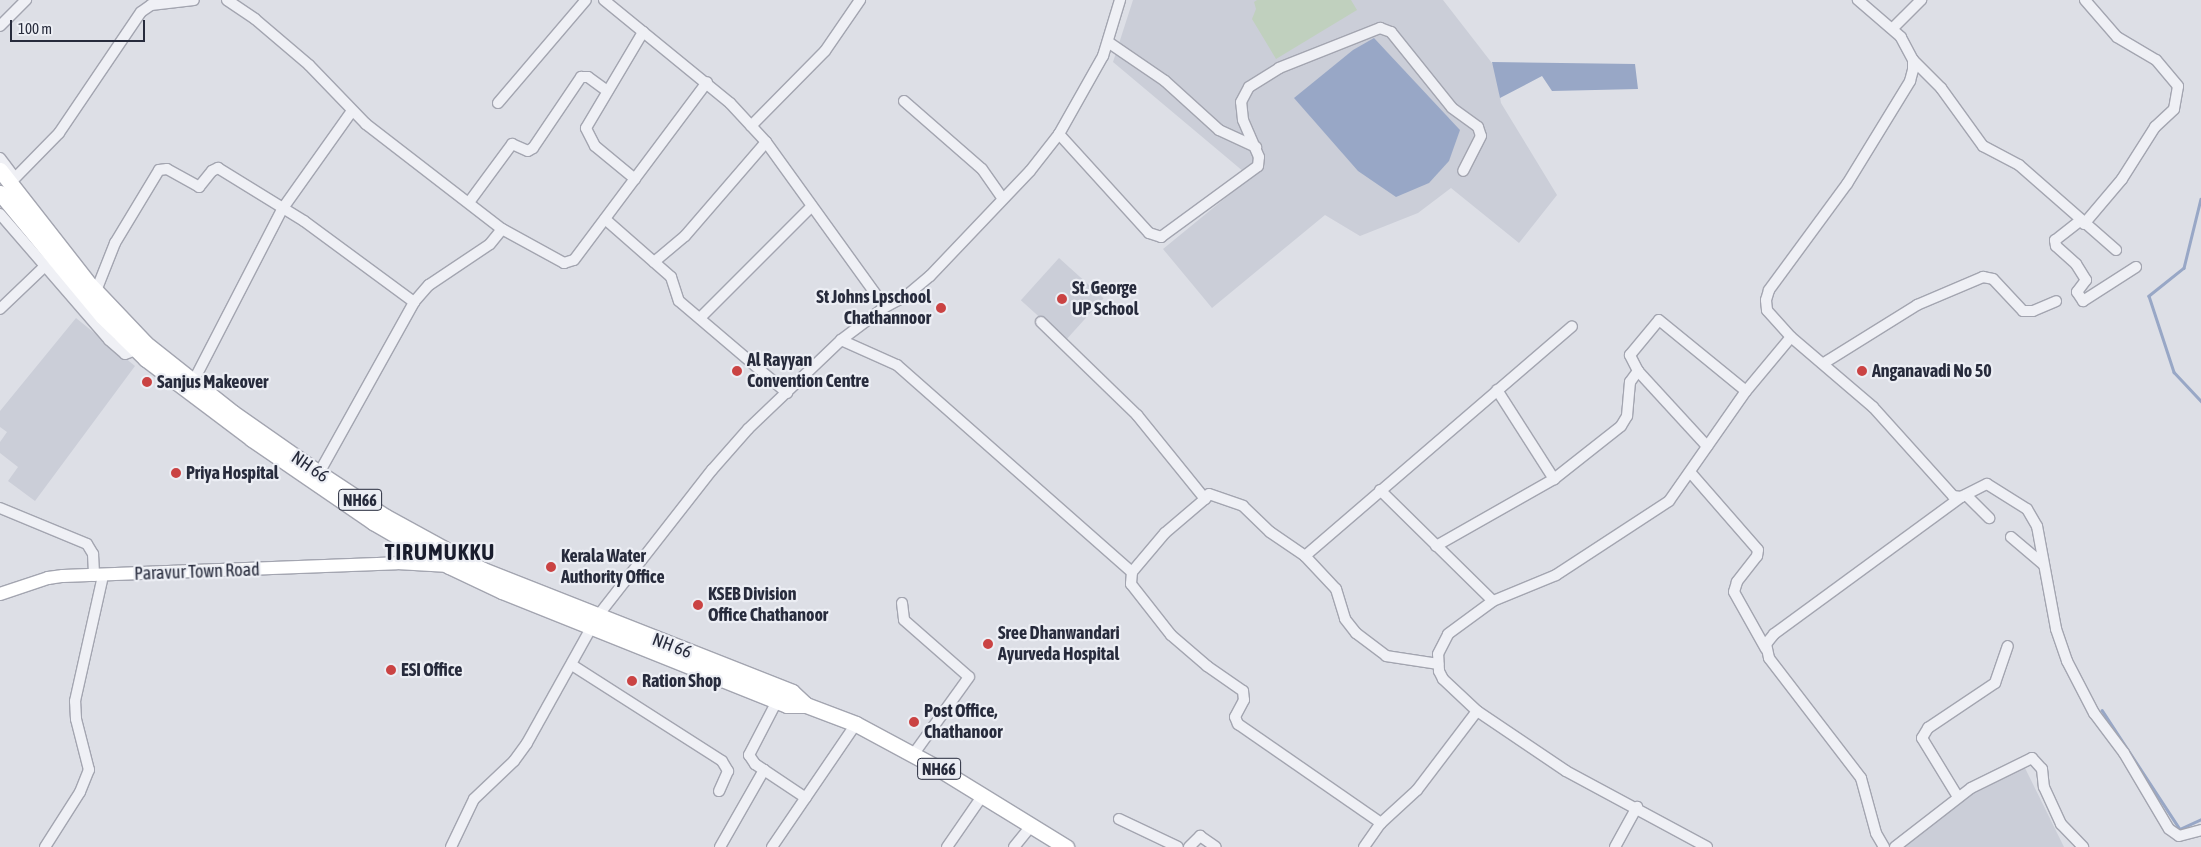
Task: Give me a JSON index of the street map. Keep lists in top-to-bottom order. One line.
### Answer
{"streets":{"highway":["NH 66","NH66"],"main road":["Paravur Town Road"]},"crossings":[["NH 66","Paravur Town Road"]],"districts":["TIRUMUKKU"],"places":["St. George UP School","St Johns Lpschool Chathannoor","Al Rayyan Convention Centre","Anganavadi No 50","Sanjus Makeover","Priya Hospital","Kerala Water Authority Office","KSEB Division Office Chathanoor","Sree Dhanwandari Ayurveda Hospital","ESI Office","Ration Shop","Post Office, Chathanoor"],"scale_bar":"100 m"}
